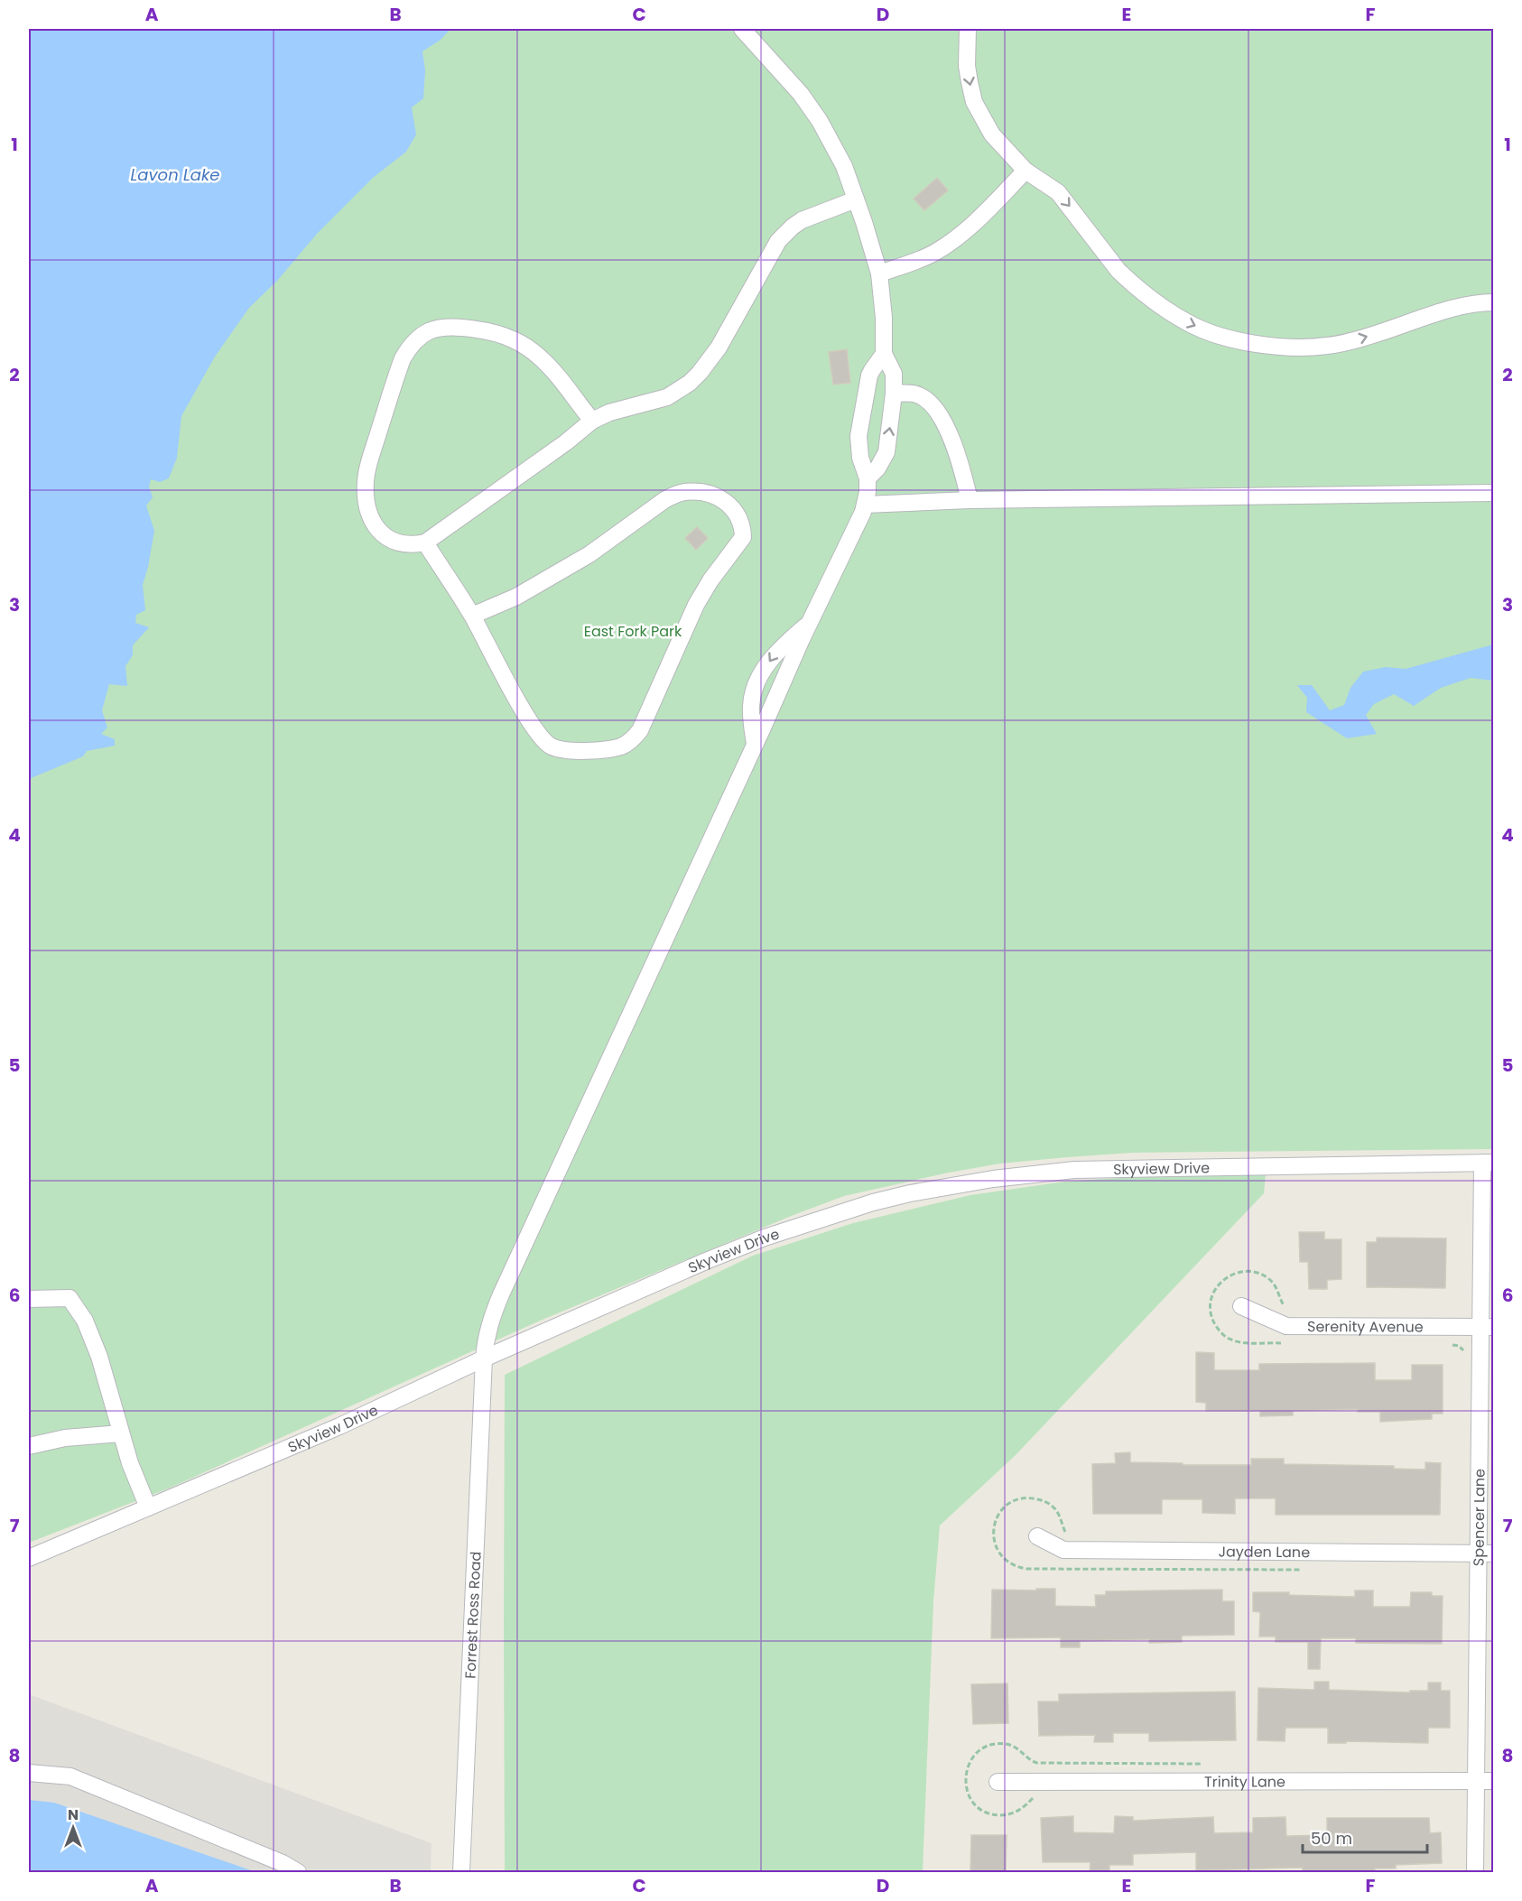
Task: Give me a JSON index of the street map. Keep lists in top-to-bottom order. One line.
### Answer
{"streets":{"street":["Skyview Drive","Serenity Avenue","Spencer Lane","Jayden Lane","Forrest Ross Road","Trinity Lane"]},"crossings":[["Skyview Drive","Spencer Lane"],["Skyview Drive","Forrest Ross Road"],["Serenity Avenue","Spencer Lane"],["Spencer Lane","Jayden Lane"],["Spencer Lane","Trinity Lane"]],"water":["Lavon Lake"],"parks":["East Fork Park"],"scale_bar":"50 m","north":"top","grid":{"columns":["A","B","C","D","E","F"],"rows":["1","2","3","4","5","6","7","8"]}}
